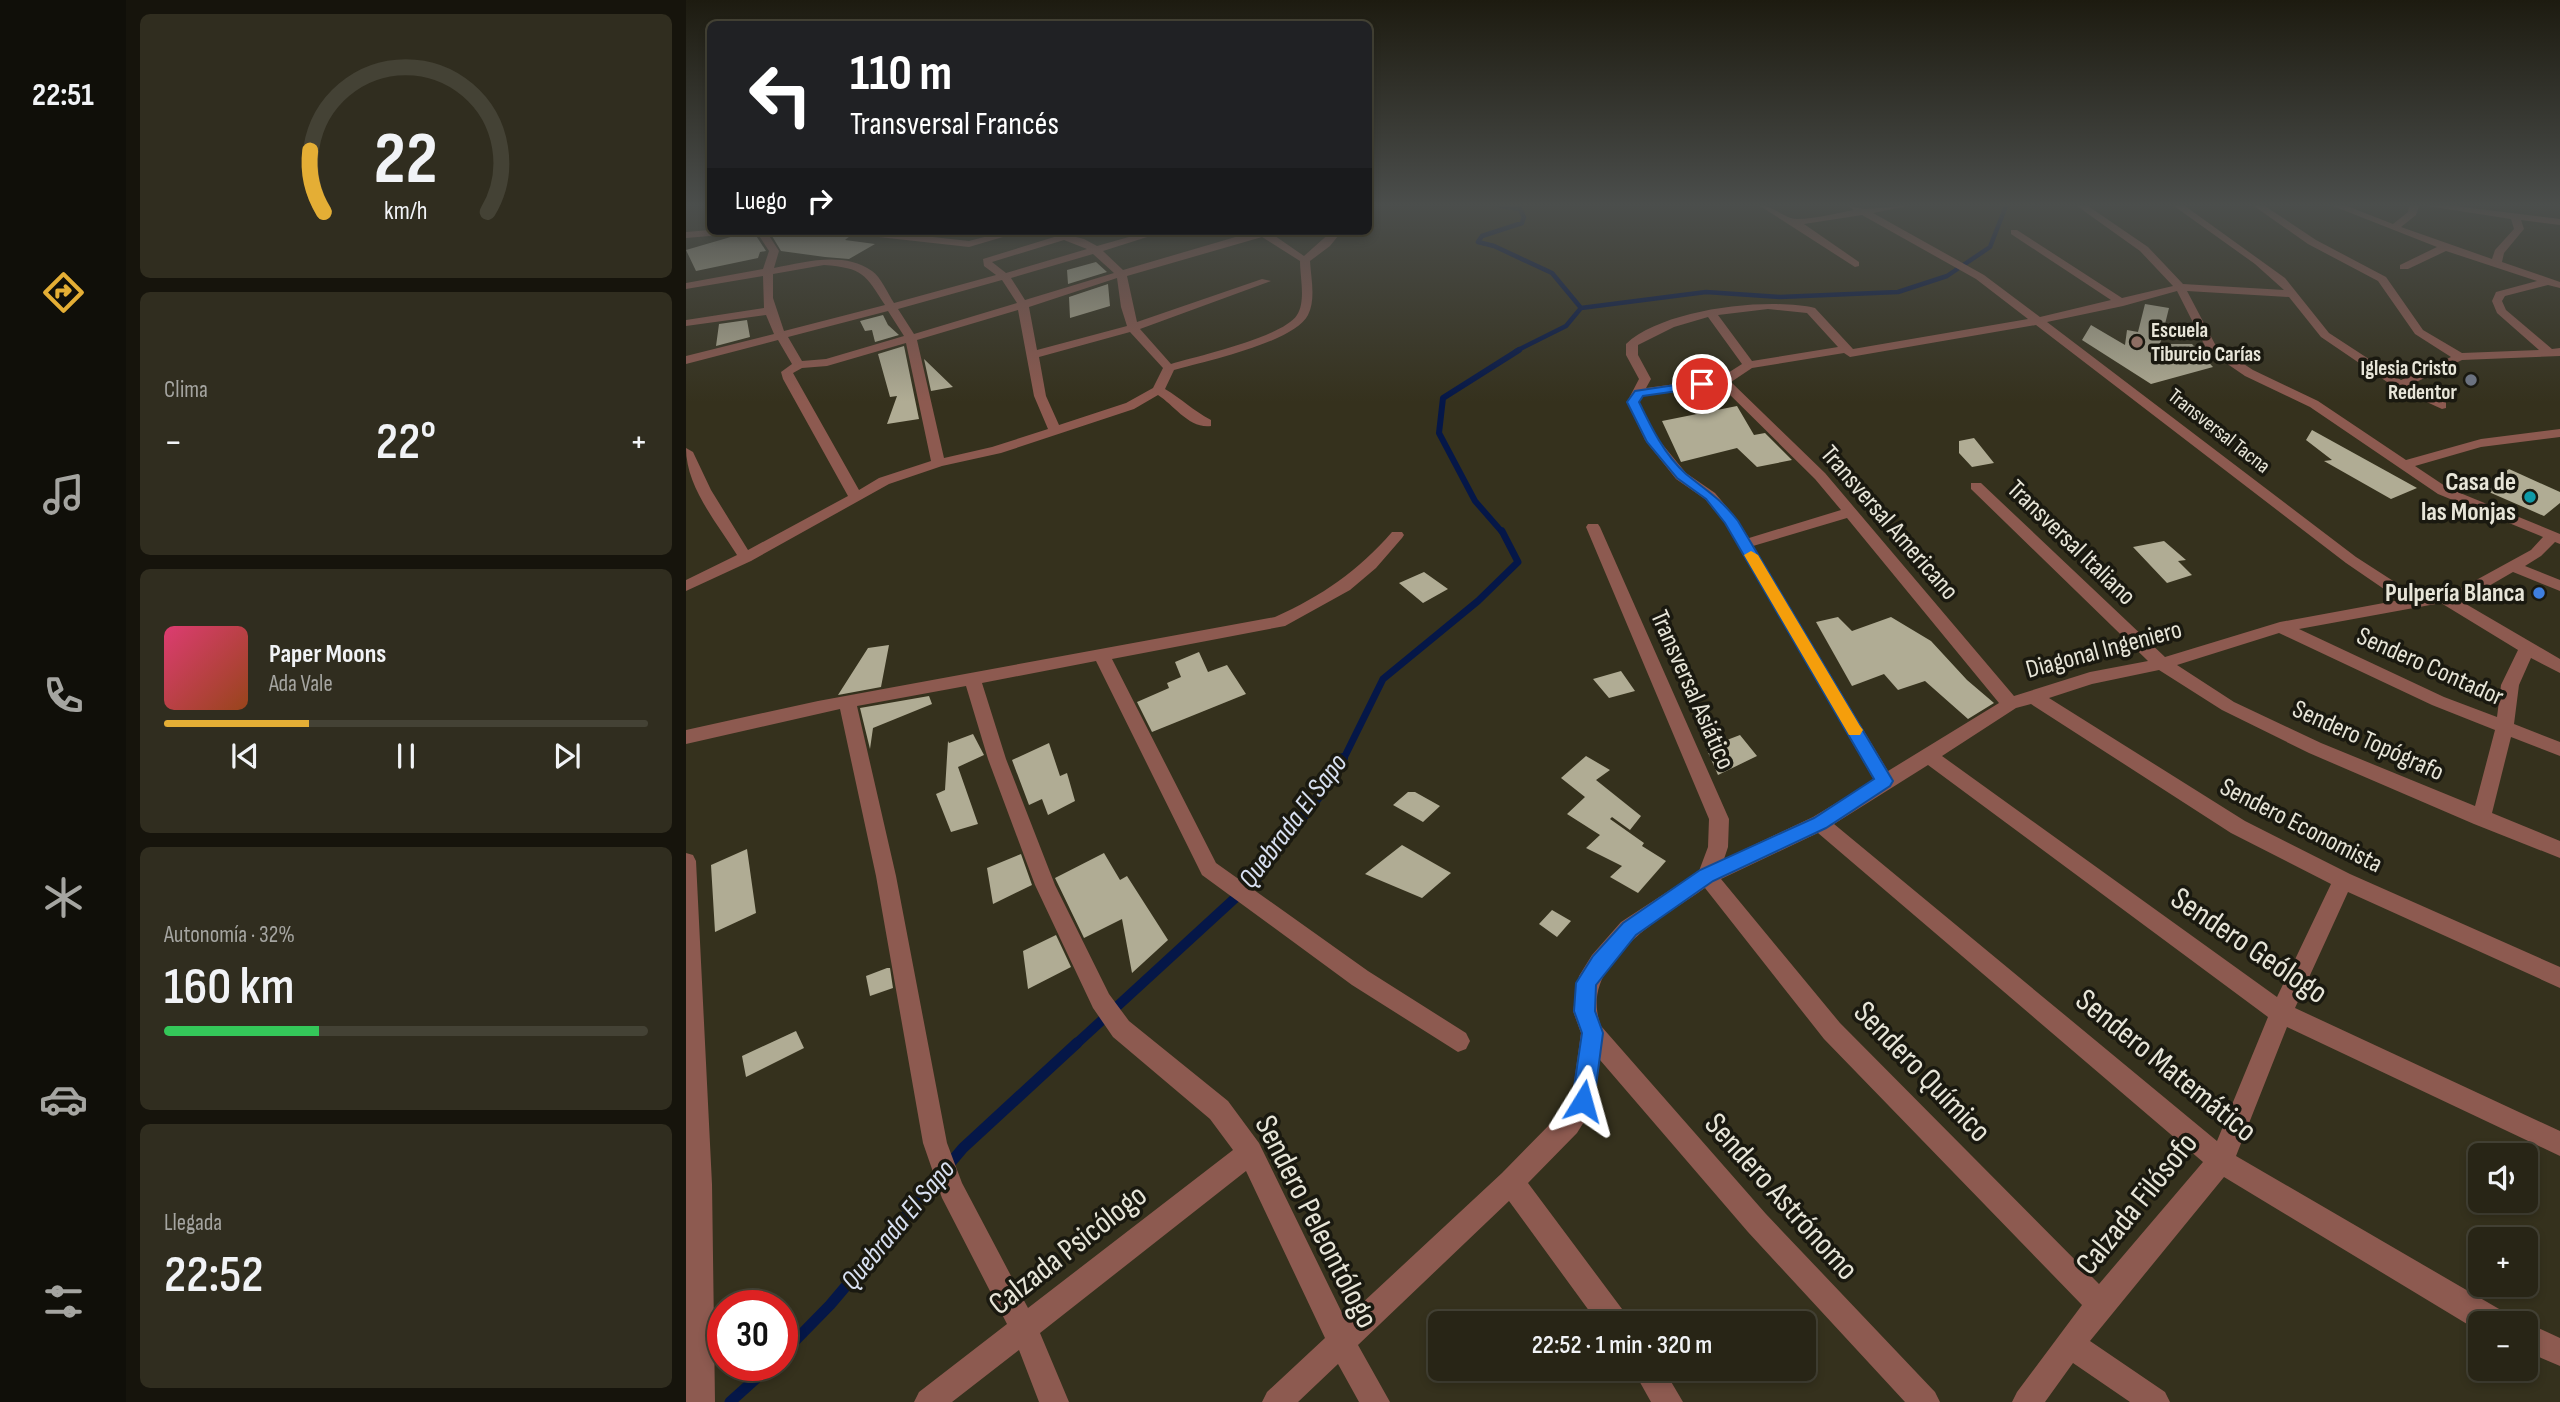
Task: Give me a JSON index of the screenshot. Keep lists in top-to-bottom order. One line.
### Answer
{"streets":{"street":["Transversal Tacna","Transversal Americano","Transversal Italiano","Diagonal Ingeniero","Sendero Contador","Transversal Asiático","Sendero Topógrafo","Sendero Economista","Sendero Geólogo","Sendero Matemático","Sendero Químico","Sendero Astrónomo","Calzada Filósofo","Sendero Peleontólogo","Calzada Psicólogo"]},"crossings":[["Transversal Tacna","Diagonal Ingeniero"],["Transversal Americano","Diagonal Ingeniero"],["Transversal Italiano","Diagonal Ingeniero"],["Transversal Italiano","Sendero Topógrafo"],["Diagonal Ingeniero","Sendero Contador"],["Diagonal Ingeniero","Transversal Asiático"],["Diagonal Ingeniero","Sendero Topógrafo"],["Diagonal Ingeniero","Sendero Economista"],["Diagonal Ingeniero","Sendero Geólogo"],["Diagonal Ingeniero","Sendero Matemático"],["Diagonal Ingeniero","Sendero Químico"],["Diagonal Ingeniero","Sendero Astrónomo"],["Diagonal Ingeniero","Sendero Peleontólogo"],["Transversal Asiático","Sendero Químico"],["Sendero Economista","Calzada Filósofo"],["Sendero Geólogo","Calzada Filósofo"],["Sendero Matemático","Calzada Filósofo"],["Sendero Químico","Calzada Filósofo"],["Sendero Peleontólogo","Calzada Psicólogo"]],"water":["Quebrada El Sapo"],"places":["Escuela Tiburcio Carías","Iglesia Cristo Redentor","Casa de las Monjas","Pulpería Blanca"],"page":{"tabs":"22:51","turn":["110 m","Transversal Francés"],"then":"Luego","tile":["Clima",["Autonomía · 32%","160 km"],["Llegada","22:52"]],"heat":["−","22°","+"],"song":["Paper Moons","Ada Vale"],"map_buttons":["+","−"],"limit":"30","trip":"22:52 · 1 min · 320 m","gauge":["22","km/h"]}}
